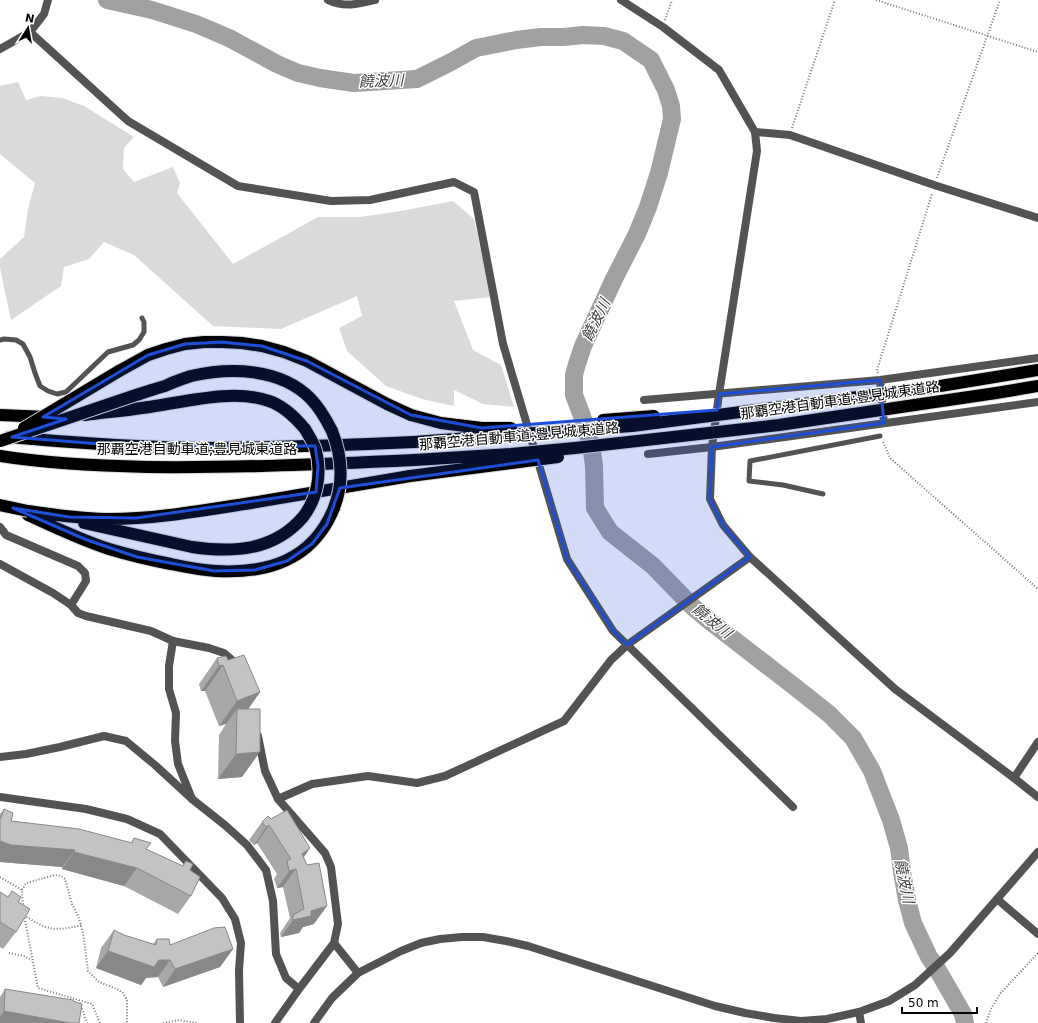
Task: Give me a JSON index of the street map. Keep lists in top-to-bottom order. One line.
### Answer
{"streets":{"highway":["那覇空港自動車道;豊見城東道路"]},"water":["饒波川"],"scale_bar":"50 m","north":"top"}
